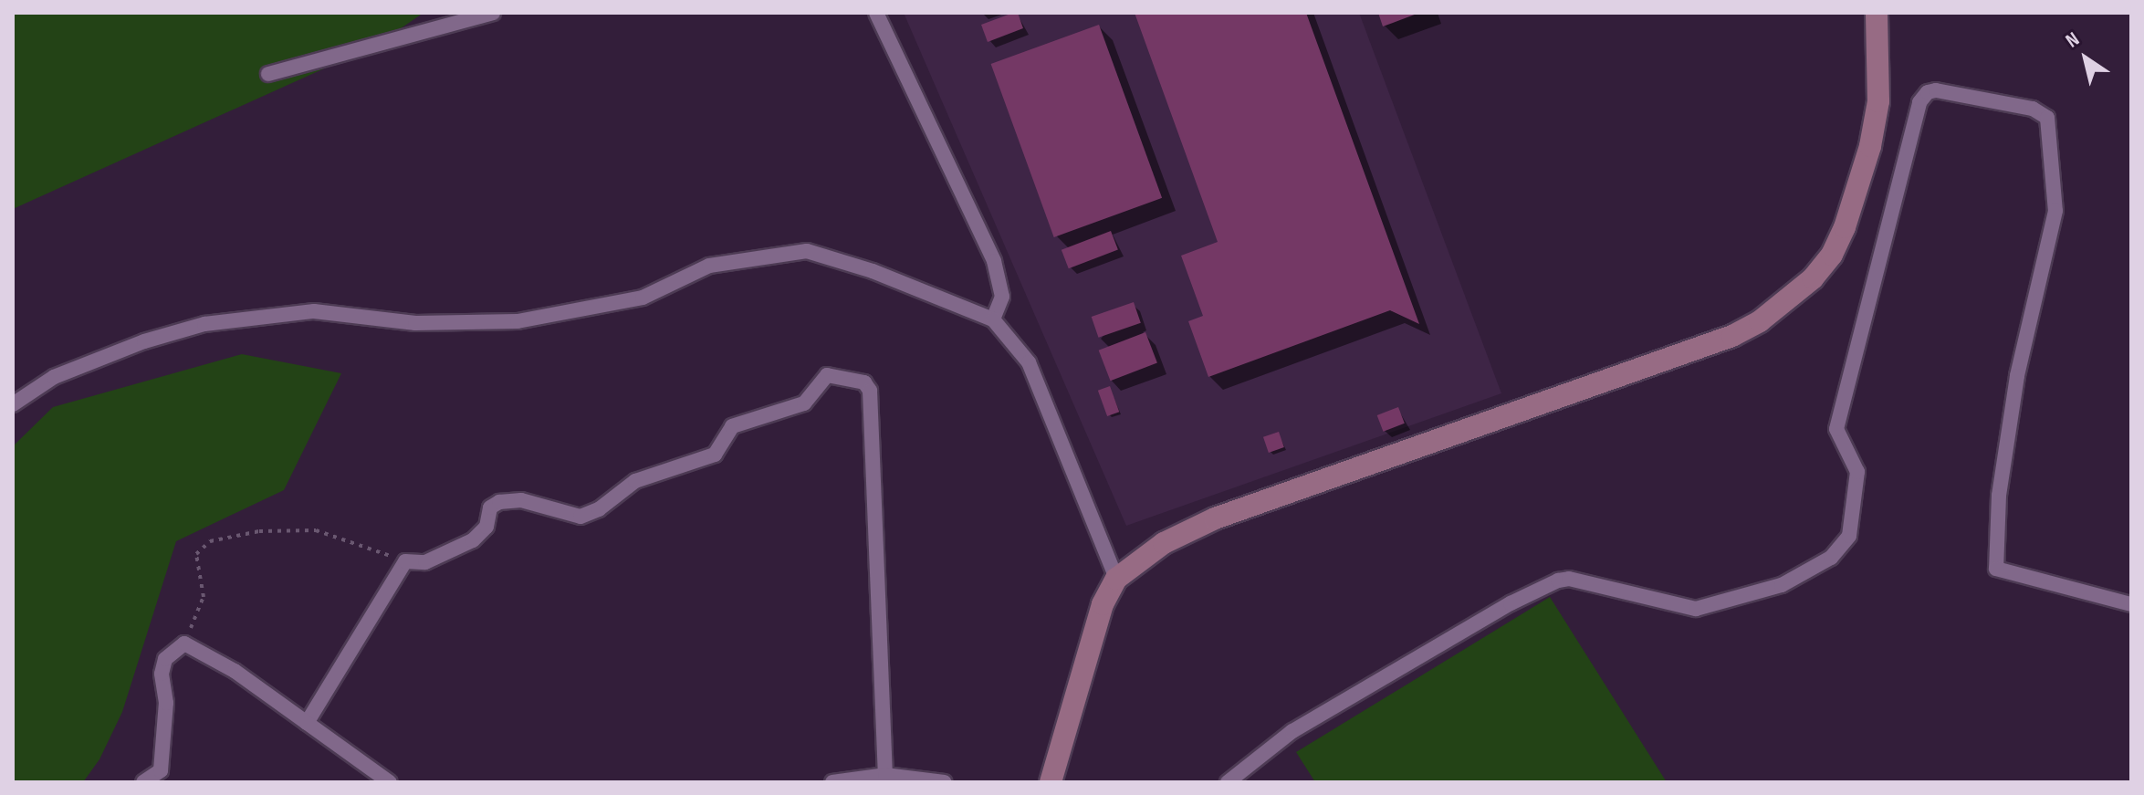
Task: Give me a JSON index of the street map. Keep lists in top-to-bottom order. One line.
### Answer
{"north":"top left"}
